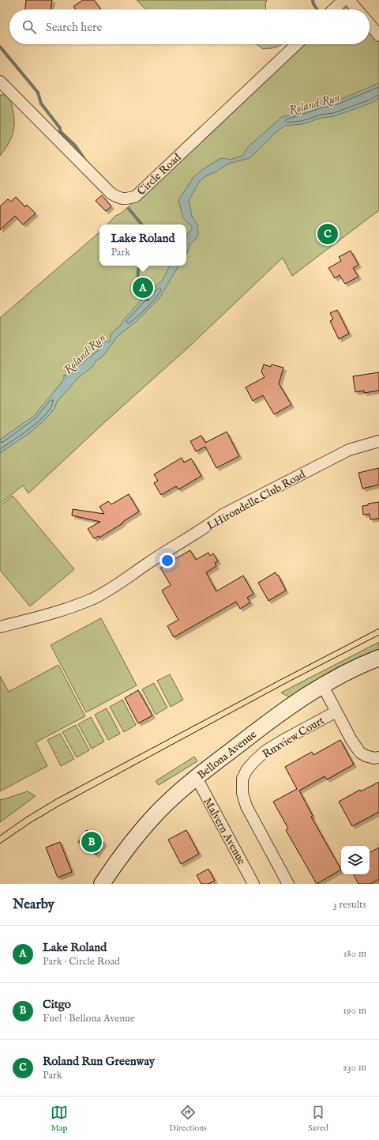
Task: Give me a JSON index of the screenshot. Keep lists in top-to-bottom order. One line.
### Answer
{"streets":{"main road":["Bellona Avenue"],"street":["Circle Road","LHirondelle Club Road","Ruxview Court","Malvern Avenue"]},"crossings":[["Ruxview Court","Bellona Avenue"],["Bellona Avenue","Malvern Avenue"]],"water":["Roland Run"],"page":{"search":"Search here","pins":["C","A","B"],"popup":["Lake Roland","Park"],"heading":["Nearby","3 results"],"list":[{"mark":"A","name":"Lake Roland","note":"Park · Circle Road","value":"180 m"},{"mark":"B","name":"Citgo","note":"Fuel · Bellona Avenue","value":"190 m"},{"mark":"C","name":"Roland Run Greenway","note":"Park","value":"230 m"}],"nav":["Map","Directions","Saved"]}}
